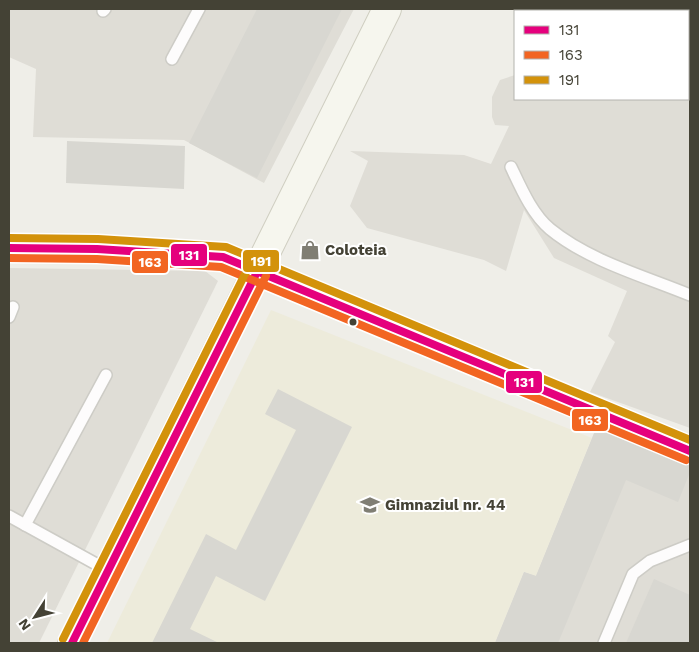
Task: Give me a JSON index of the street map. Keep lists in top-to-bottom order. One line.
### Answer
{"places":{"shop":["Coloteia"],"school or university":["Gimnaziul nr. 44"]},"lines":["transit line 191","transit line 131","transit line 163"],"legend":["131","163","191"],"north":"bottom left"}
